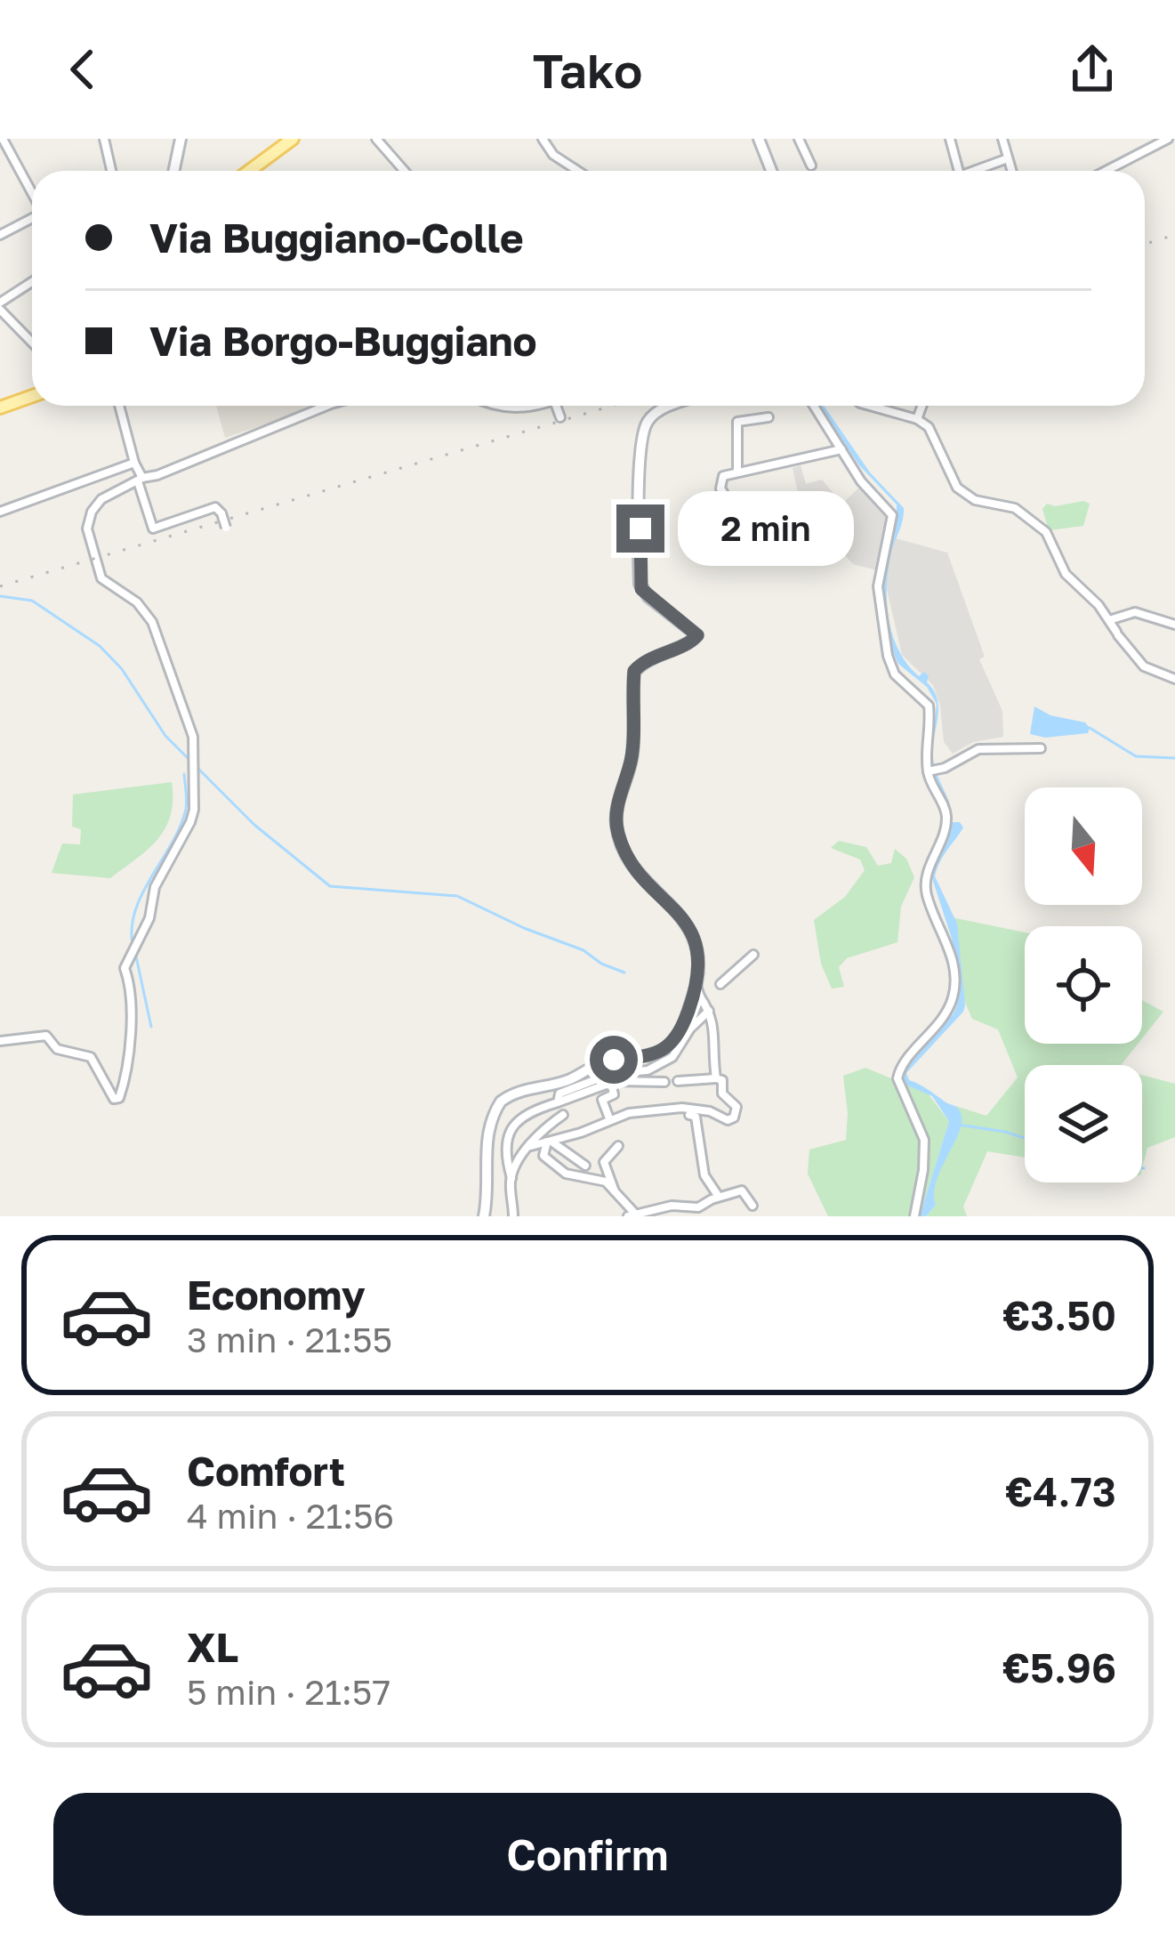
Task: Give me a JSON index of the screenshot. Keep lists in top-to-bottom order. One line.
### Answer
{"north":"bottom","page":{"header":"Tako","banner":["Via Buggiano-Colle","Via Borgo-Buggiano"],"bubble":"2 min","list":[{"name":"Economy","note":"3 min · 21:55","value":"€3.50"},{"name":"Comfort","note":"4 min · 21:56","value":"€4.73"},{"name":"XL","note":"5 min · 21:57","value":"€5.96"}],"buttons":"Confirm"}}
